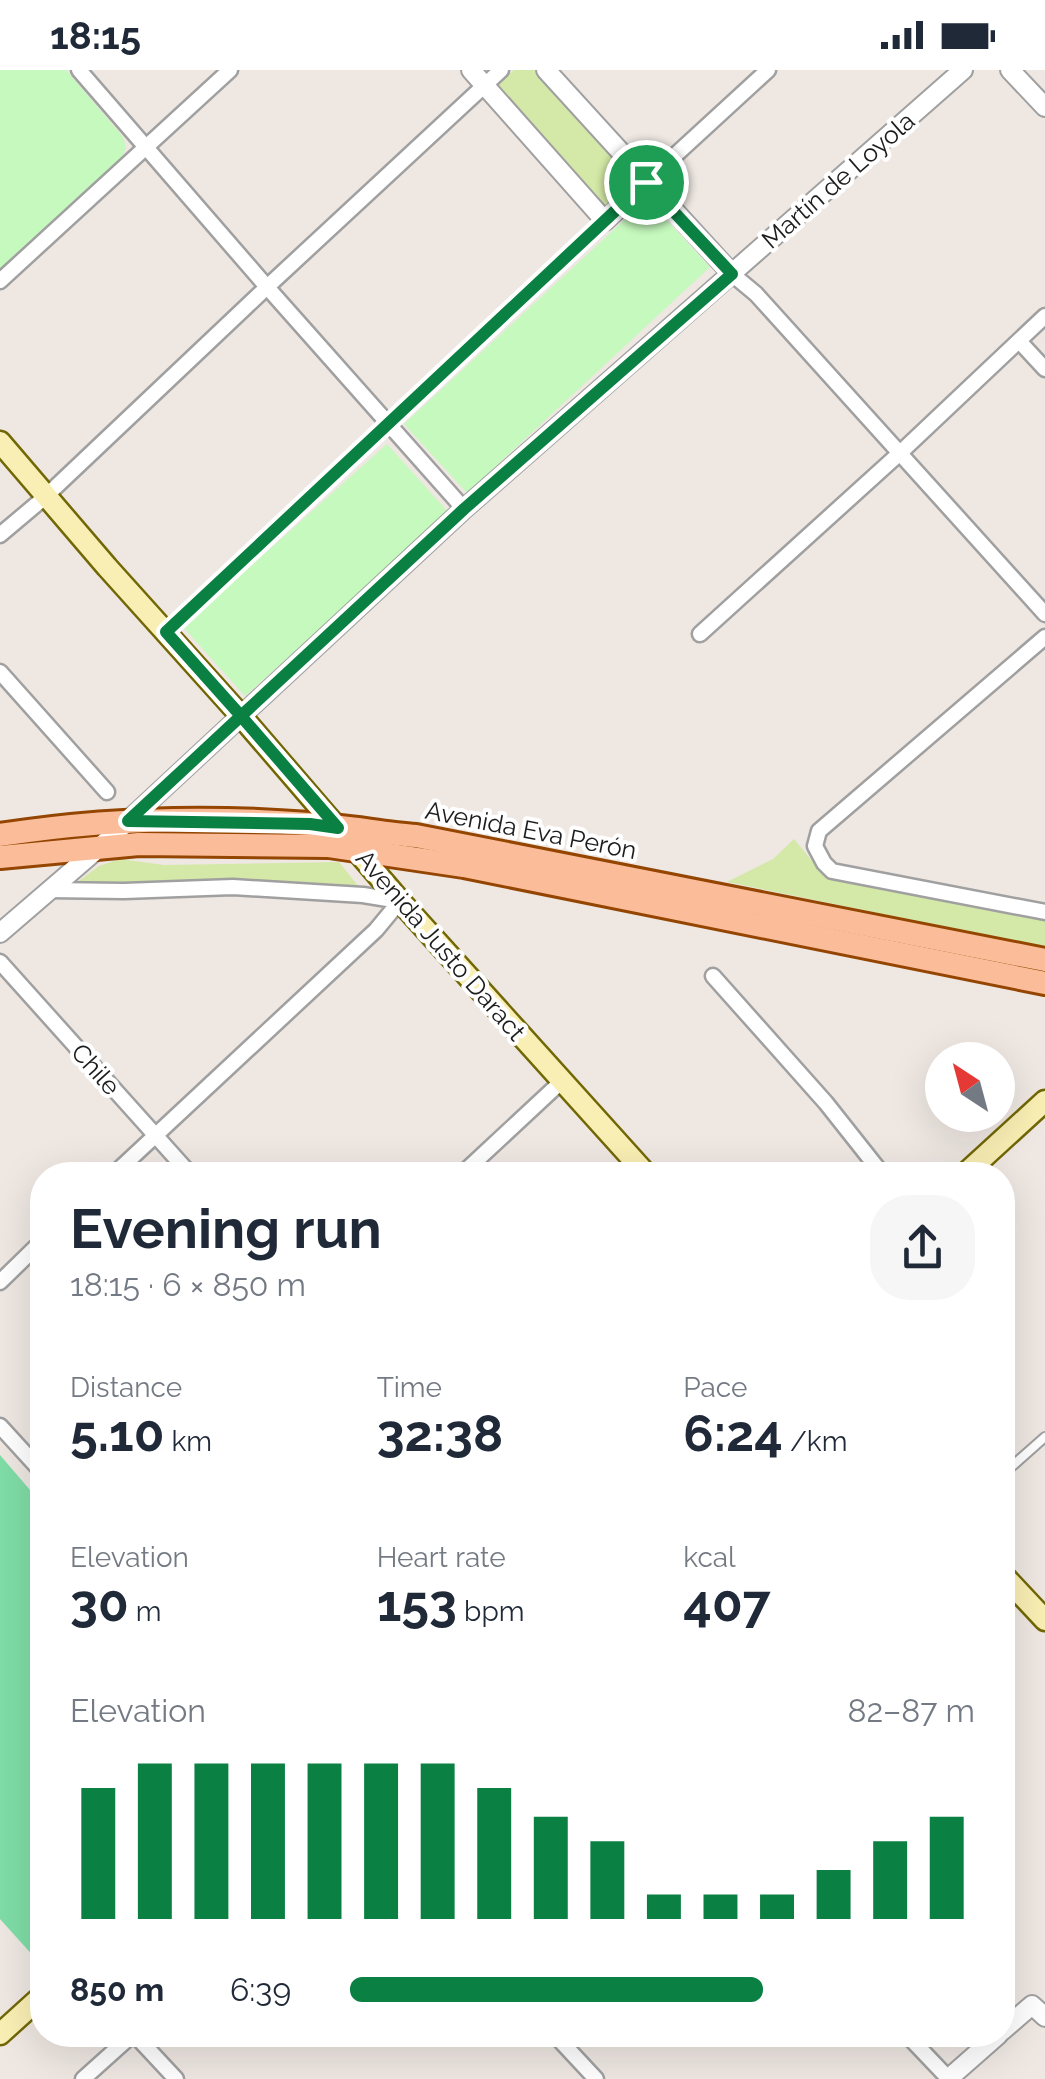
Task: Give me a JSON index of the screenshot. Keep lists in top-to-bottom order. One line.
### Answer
{"streets":{"main road":["Avenida Eva Perón","Avenida Justo Daract"],"street":["Martín de Loyola","Chile"]},"crossings":[["Martín de Loyola","Avenida Eva Perón"],["Martín de Loyola","Avenida Justo Daract"],["Avenida Eva Perón","Avenida Justo Daract"]],"north":"top left","page":{"status":"18:15","heading":["Evening run","18:15 · 6 × 850 m"],"stats":[["Distance","5.10 km"],["Time","32:38"],["Pace","6:24 /km"],["Elevation","30 m"],["Heart rate","153 bpm"],["kcal","407"]],"chart":["Elevation","82–87 m"],"list":[{"name":"850 m","note":"6:39"}]}}
